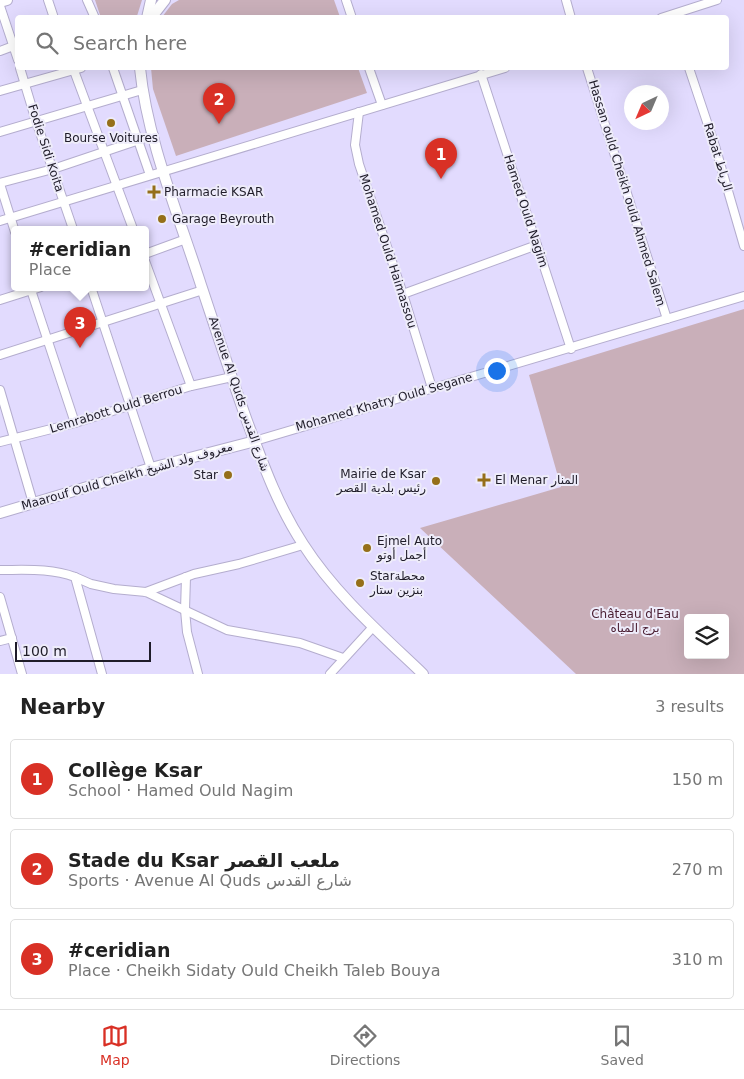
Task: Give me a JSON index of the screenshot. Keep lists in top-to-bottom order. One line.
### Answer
{"streets":{"street":["Fodie Sidi Koita","Rabat الرباط","Hassan ould Cheikh ould Ahmed Salem","Hamed Ould Nagim","Mohamed Ould Haimassou","Avenue Al Quds شارع القدس","Mohamed Khatry Ould Segane","Lemrabott Ould Berrou","Maarouf Ould Cheikh معروف ولد الشيخ"]},"crossings":[["Hassan ould Cheikh ould Ahmed Salem","Mohamed Khatry Ould Segane"],["Hamed Ould Nagim","Mohamed Khatry Ould Segane"],["Mohamed Ould Haimassou","Mohamed Khatry Ould Segane"],["Avenue Al Quds شارع القدس","Mohamed Khatry Ould Segane"],["Avenue Al Quds شارع القدس","Lemrabott Ould Berrou"],["Avenue Al Quds شارع القدس","Maarouf Ould Cheikh معروف ولد الشيخ"],["Mohamed Khatry Ould Segane","Maarouf Ould Cheikh معروف ولد الشيخ"]],"parks":["Château d'Eau برج المياه"],"places":{"other":["Bourse Voitures","Garage Beyrouth","Star","Mairie de Ksar رئيس بلدية القصر","Ejmel Auto أجمل أوتو","Starمحطة بنزين ستار"],"health":["Pharmacie KSAR","El Menar المنار"]},"scale_bar":"100 m","north":"bottom left","page":{"search":"Search here","pins":["2","1","3"],"popup":["#ceridian","Place"],"scale":"100 m","heading":["Nearby","3 results"],"list":[{"mark":"1","name":"Collège Ksar","note":"School · Hamed Ould Nagim","value":"150 m"},{"mark":"2","name":"Stade du Ksar ملعب القصر","note":"Sports · Avenue Al Quds شارع القدس","value":"270 m"},{"mark":"3","name":"#ceridian","note":"Place · Cheikh Sidaty Ould Cheikh Taleb Bouya","value":"310 m"}],"nav":["Map","Directions","Saved"]}}
